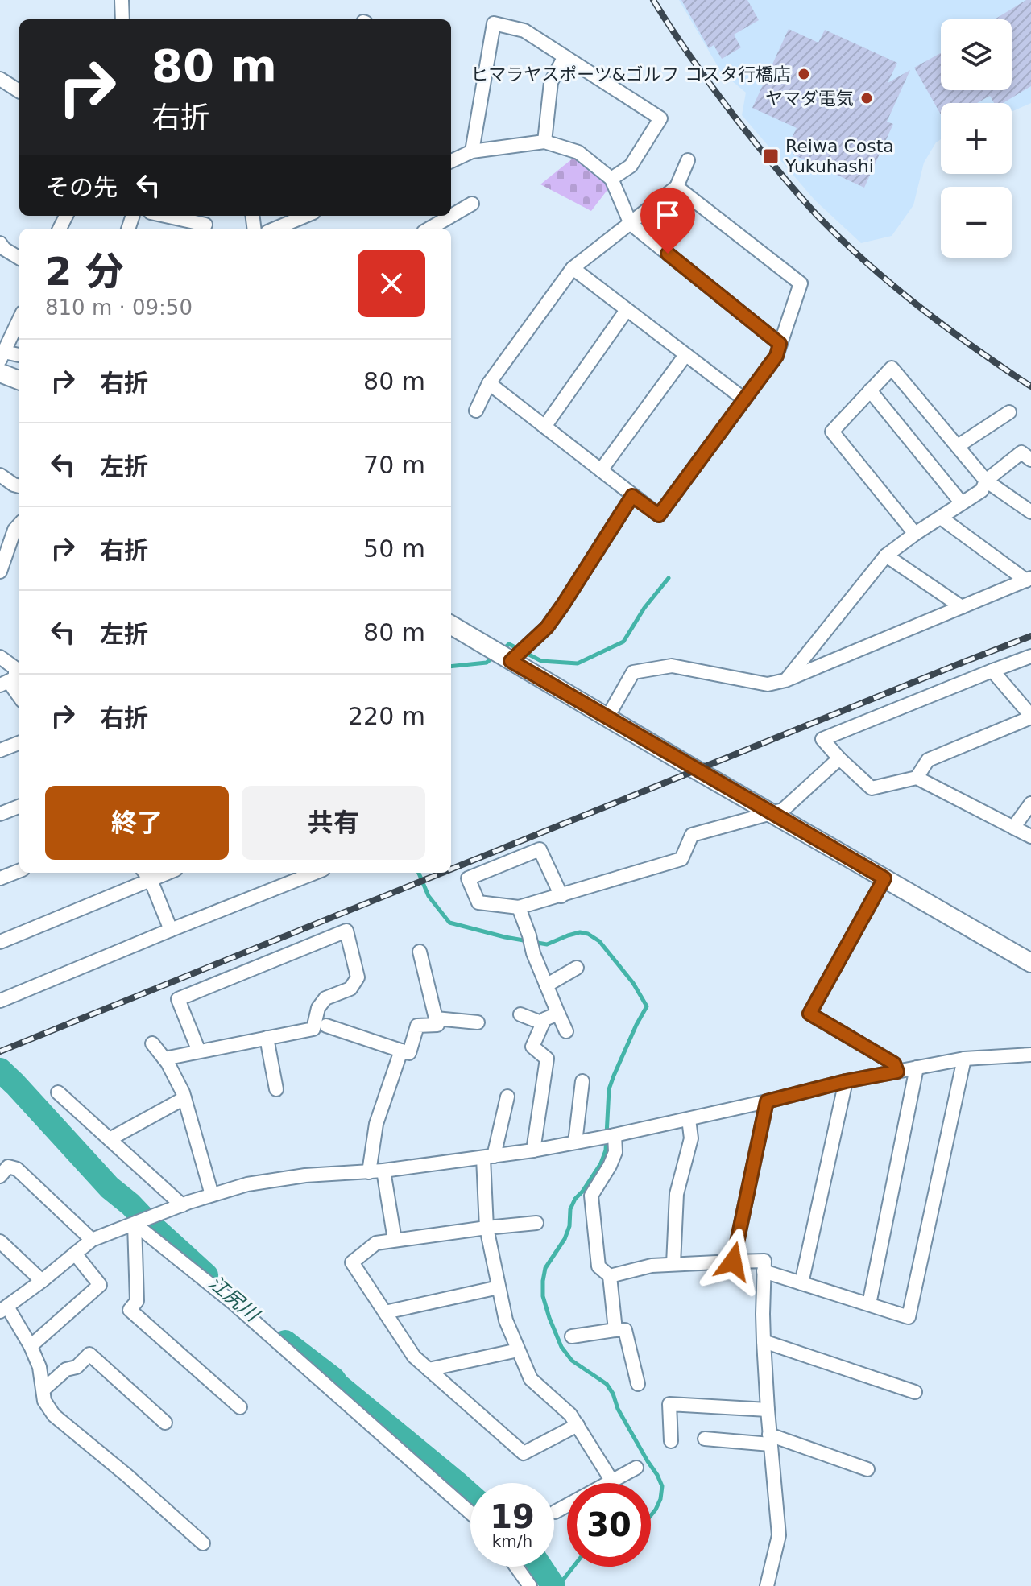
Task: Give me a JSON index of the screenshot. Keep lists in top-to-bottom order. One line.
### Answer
{"water":["江尻川"],"places":{"other":["ヒマラヤスポーツ&ゴルフ コスタ行橋店","ヤマダ電気"],"transit":["Reiwa Costa Yukuhashi"]},"page":{"map_buttons":["+","−"],"turn":["80 m","右折"],"then":"その先","heading":["2 分","810 m · 09:50"],"list":[{"name":"右折","value":"80 m"},{"name":"左折","value":"70 m"},{"name":"右折","value":"50 m"},{"name":"左折","value":"80 m"},{"name":"右折","value":"220 m"}],"buttons":["終了","共有"],"speed":"19 km/h","limit":"30"}}
